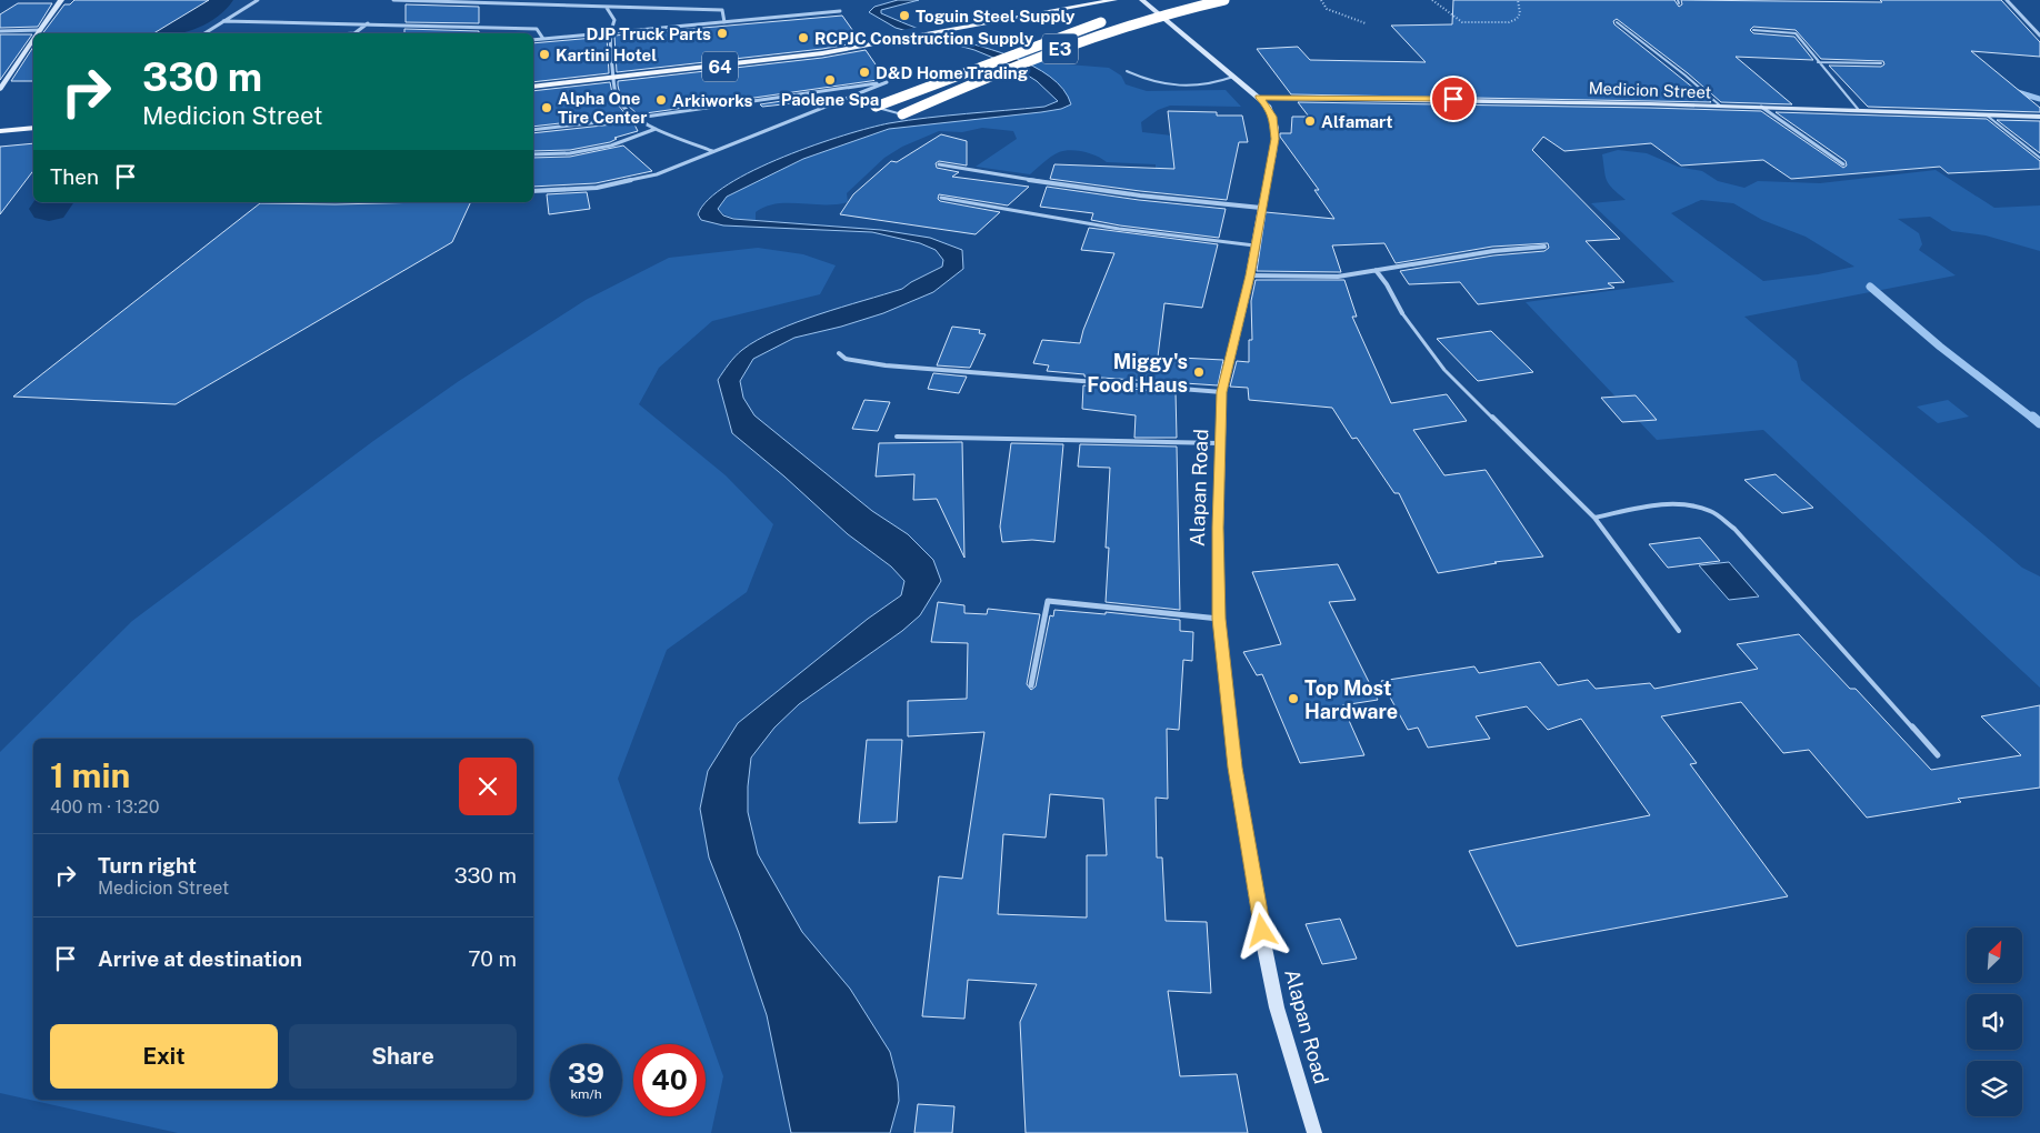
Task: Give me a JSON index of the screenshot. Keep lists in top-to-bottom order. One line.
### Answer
{"streets":{"highway":["E3"],"main road":["64"],"street":["Medicion Street","Alapan Road"]},"crossings":[["Medicion Street","Alapan Road"]],"places":["Toguin Steel Supply","DJP Truck Parts","RCPJC Construction Supply","Kartini Hotel","D&D Home Trading","Paolene Spa","Arkiworks","Alpha One Tire Center","Alfamart","Miggy's Food Haus","Top Most Hardware"],"north":"top right","page":{"turn":["330 m","Medicion Street"],"then":"Then","heading":["1 min","400 m · 13:20"],"list":[{"name":"Turn right","note":"Medicion Street","value":"330 m"},{"name":"Arrive at destination","value":"70 m"}],"buttons":["Exit","Share"],"speed":"39 km/h","limit":"40"}}
